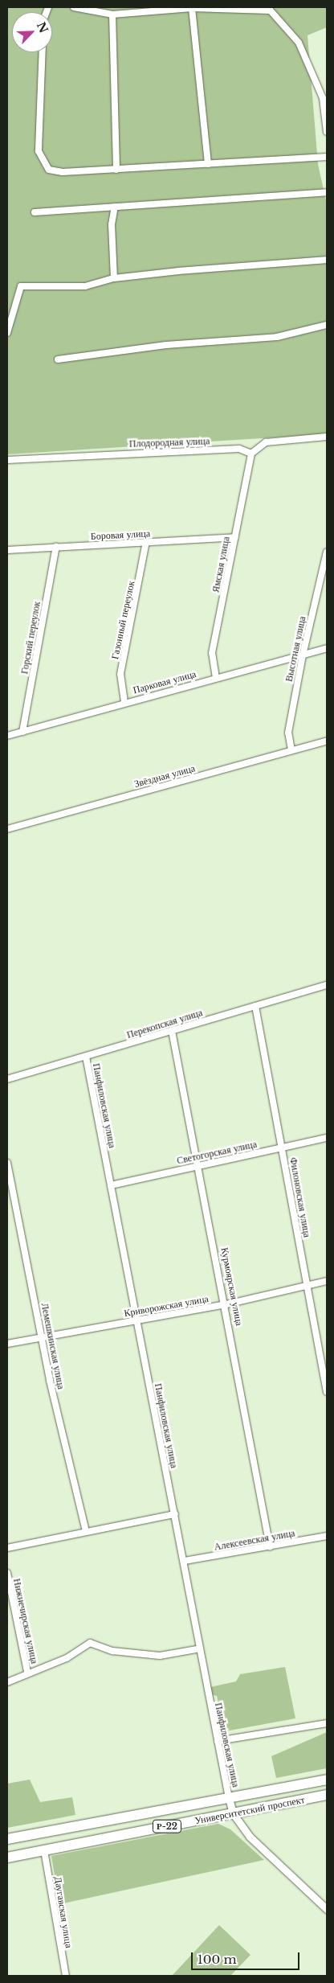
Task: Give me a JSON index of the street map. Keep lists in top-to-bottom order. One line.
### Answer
{"streets":{"highway":["Университетский проспект","Р-22"],"street":["Плодородная улица","Боровая улица","Ямская улица","Газонный переулок","Горский переулок","Высотная улица","Парковая улица","Звёздная улица","Перекопская улица","Панфиловская улица","Светогорская улица","Филоновская улица","Курмоярская улица","Криворожская улица","Лемешкинская улица","Алексеевская улица","Нижнечирская улица","Даугавская улица"]},"crossings":[["Плодородная улица","Ямская улица"],["Боровая улица","Ямская улица"],["Боровая улица","Газонный переулок"],["Боровая улица","Горский переулок"],["Ямская улица","Парковая улица"],["Газонный переулок","Парковая улица"],["Горский переулок","Парковая улица"],["Высотная улица","Парковая улица"],["Высотная улица","Звёздная улица"],["Перекопская улица","Панфиловская улица"],["Перекопская улица","Филоновская улица"],["Перекопская улица","Курмоярская улица"],["Панфиловская улица","Светогорская улица"],["Панфиловская улица","Криворожская улица"],["Панфиловская улица","Алексеевская улица"],["Панфиловская улица","Университетский проспект"],["Светогорская улица","Филоновская улица"],["Светогорская улица","Курмоярская улица"],["Филоновская улица","Криворожская улица"],["Курмоярская улица","Криворожская улица"],["Курмоярская улица","Алексеевская улица"],["Криворожская улица","Лемешкинская улица"],["Университетский проспект","Даугавская улица"]],"scale_bar":"100 m","north":"top right"}
